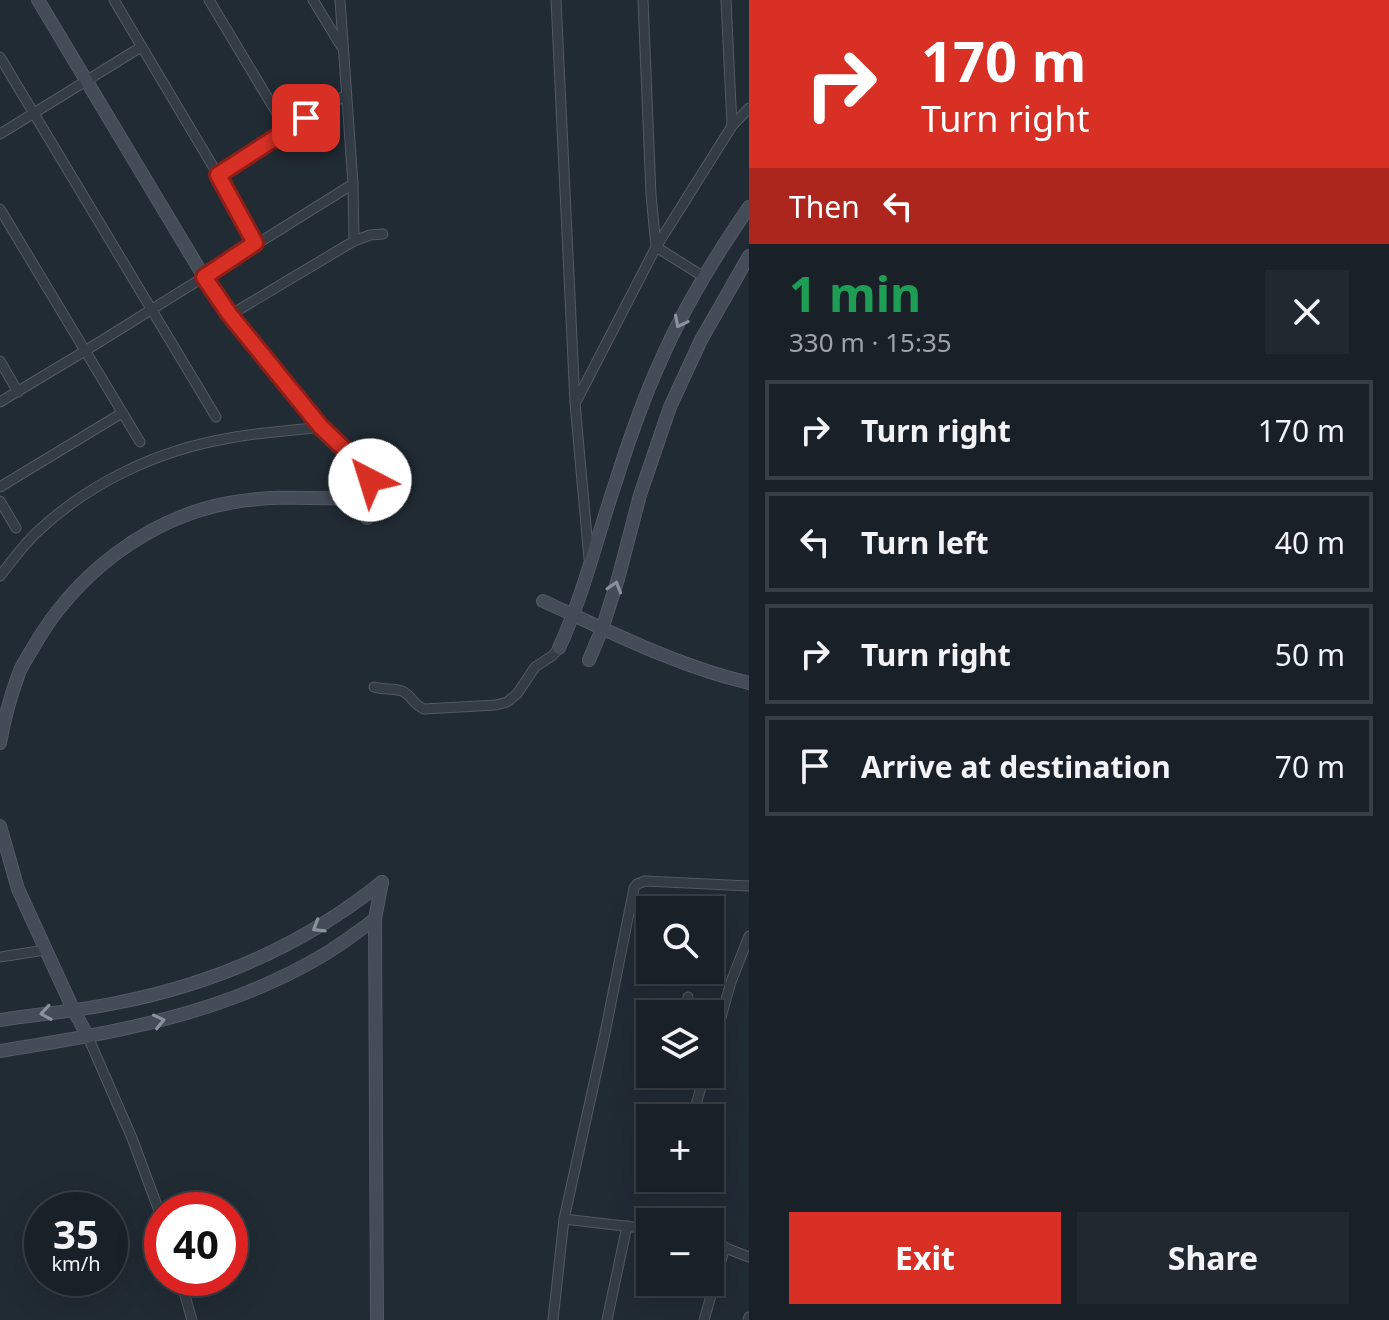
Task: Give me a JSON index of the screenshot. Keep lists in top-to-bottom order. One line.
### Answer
{"page":{"turn":["170 m","Turn right"],"then":"Then","heading":["1 min","330 m · 15:35"],"list":[{"name":"Turn right","value":"170 m"},{"name":"Turn left","value":"40 m"},{"name":"Turn right","value":"50 m"},{"name":"Arrive at destination","value":"70 m"}],"map_buttons":["+","−"],"speed":"35 km/h","limit":"40","buttons":["Exit","Share"]}}
